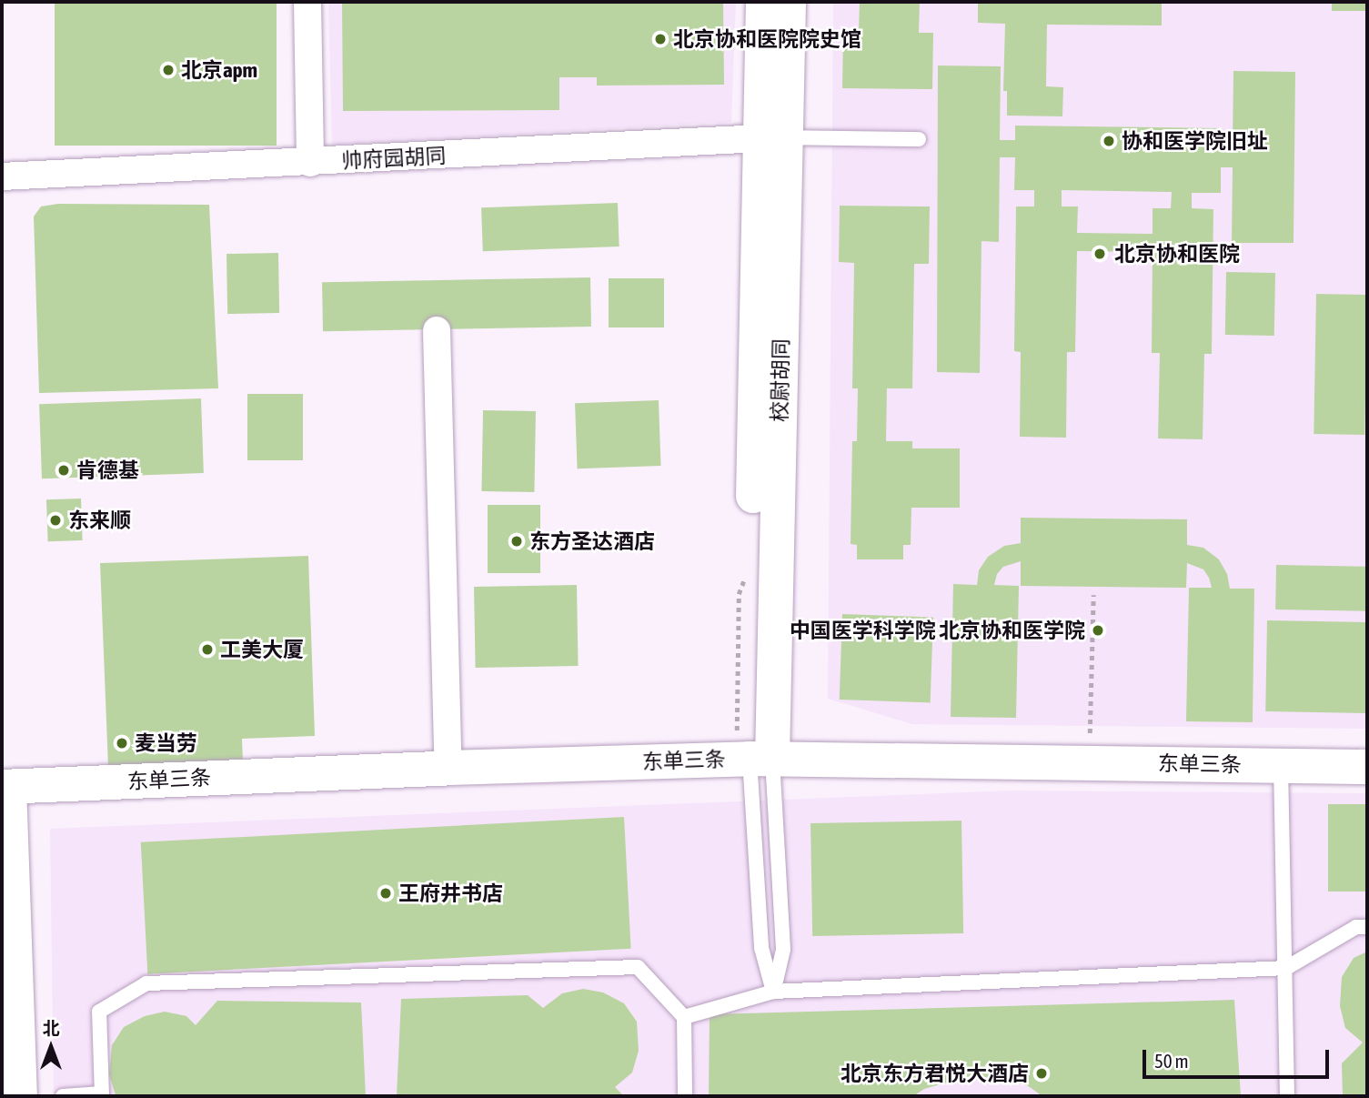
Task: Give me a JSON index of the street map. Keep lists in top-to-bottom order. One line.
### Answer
{"streets":{"street":["帅府园胡同","校尉胡同","东单三条"]},"crossings":[["帅府园胡同","校尉胡同"],["校尉胡同","东单三条"]],"places":["北京协和医院院史馆","北京apm","协和医学院旧址","北京协和医院","肯德基","东来顺","东方圣达酒店","中国医学科学院 北京协和医学院","工美大厦","麦当劳","王府井书店","北京东方君悦大酒店"],"scale_bar":"50 m","north":"top"}
